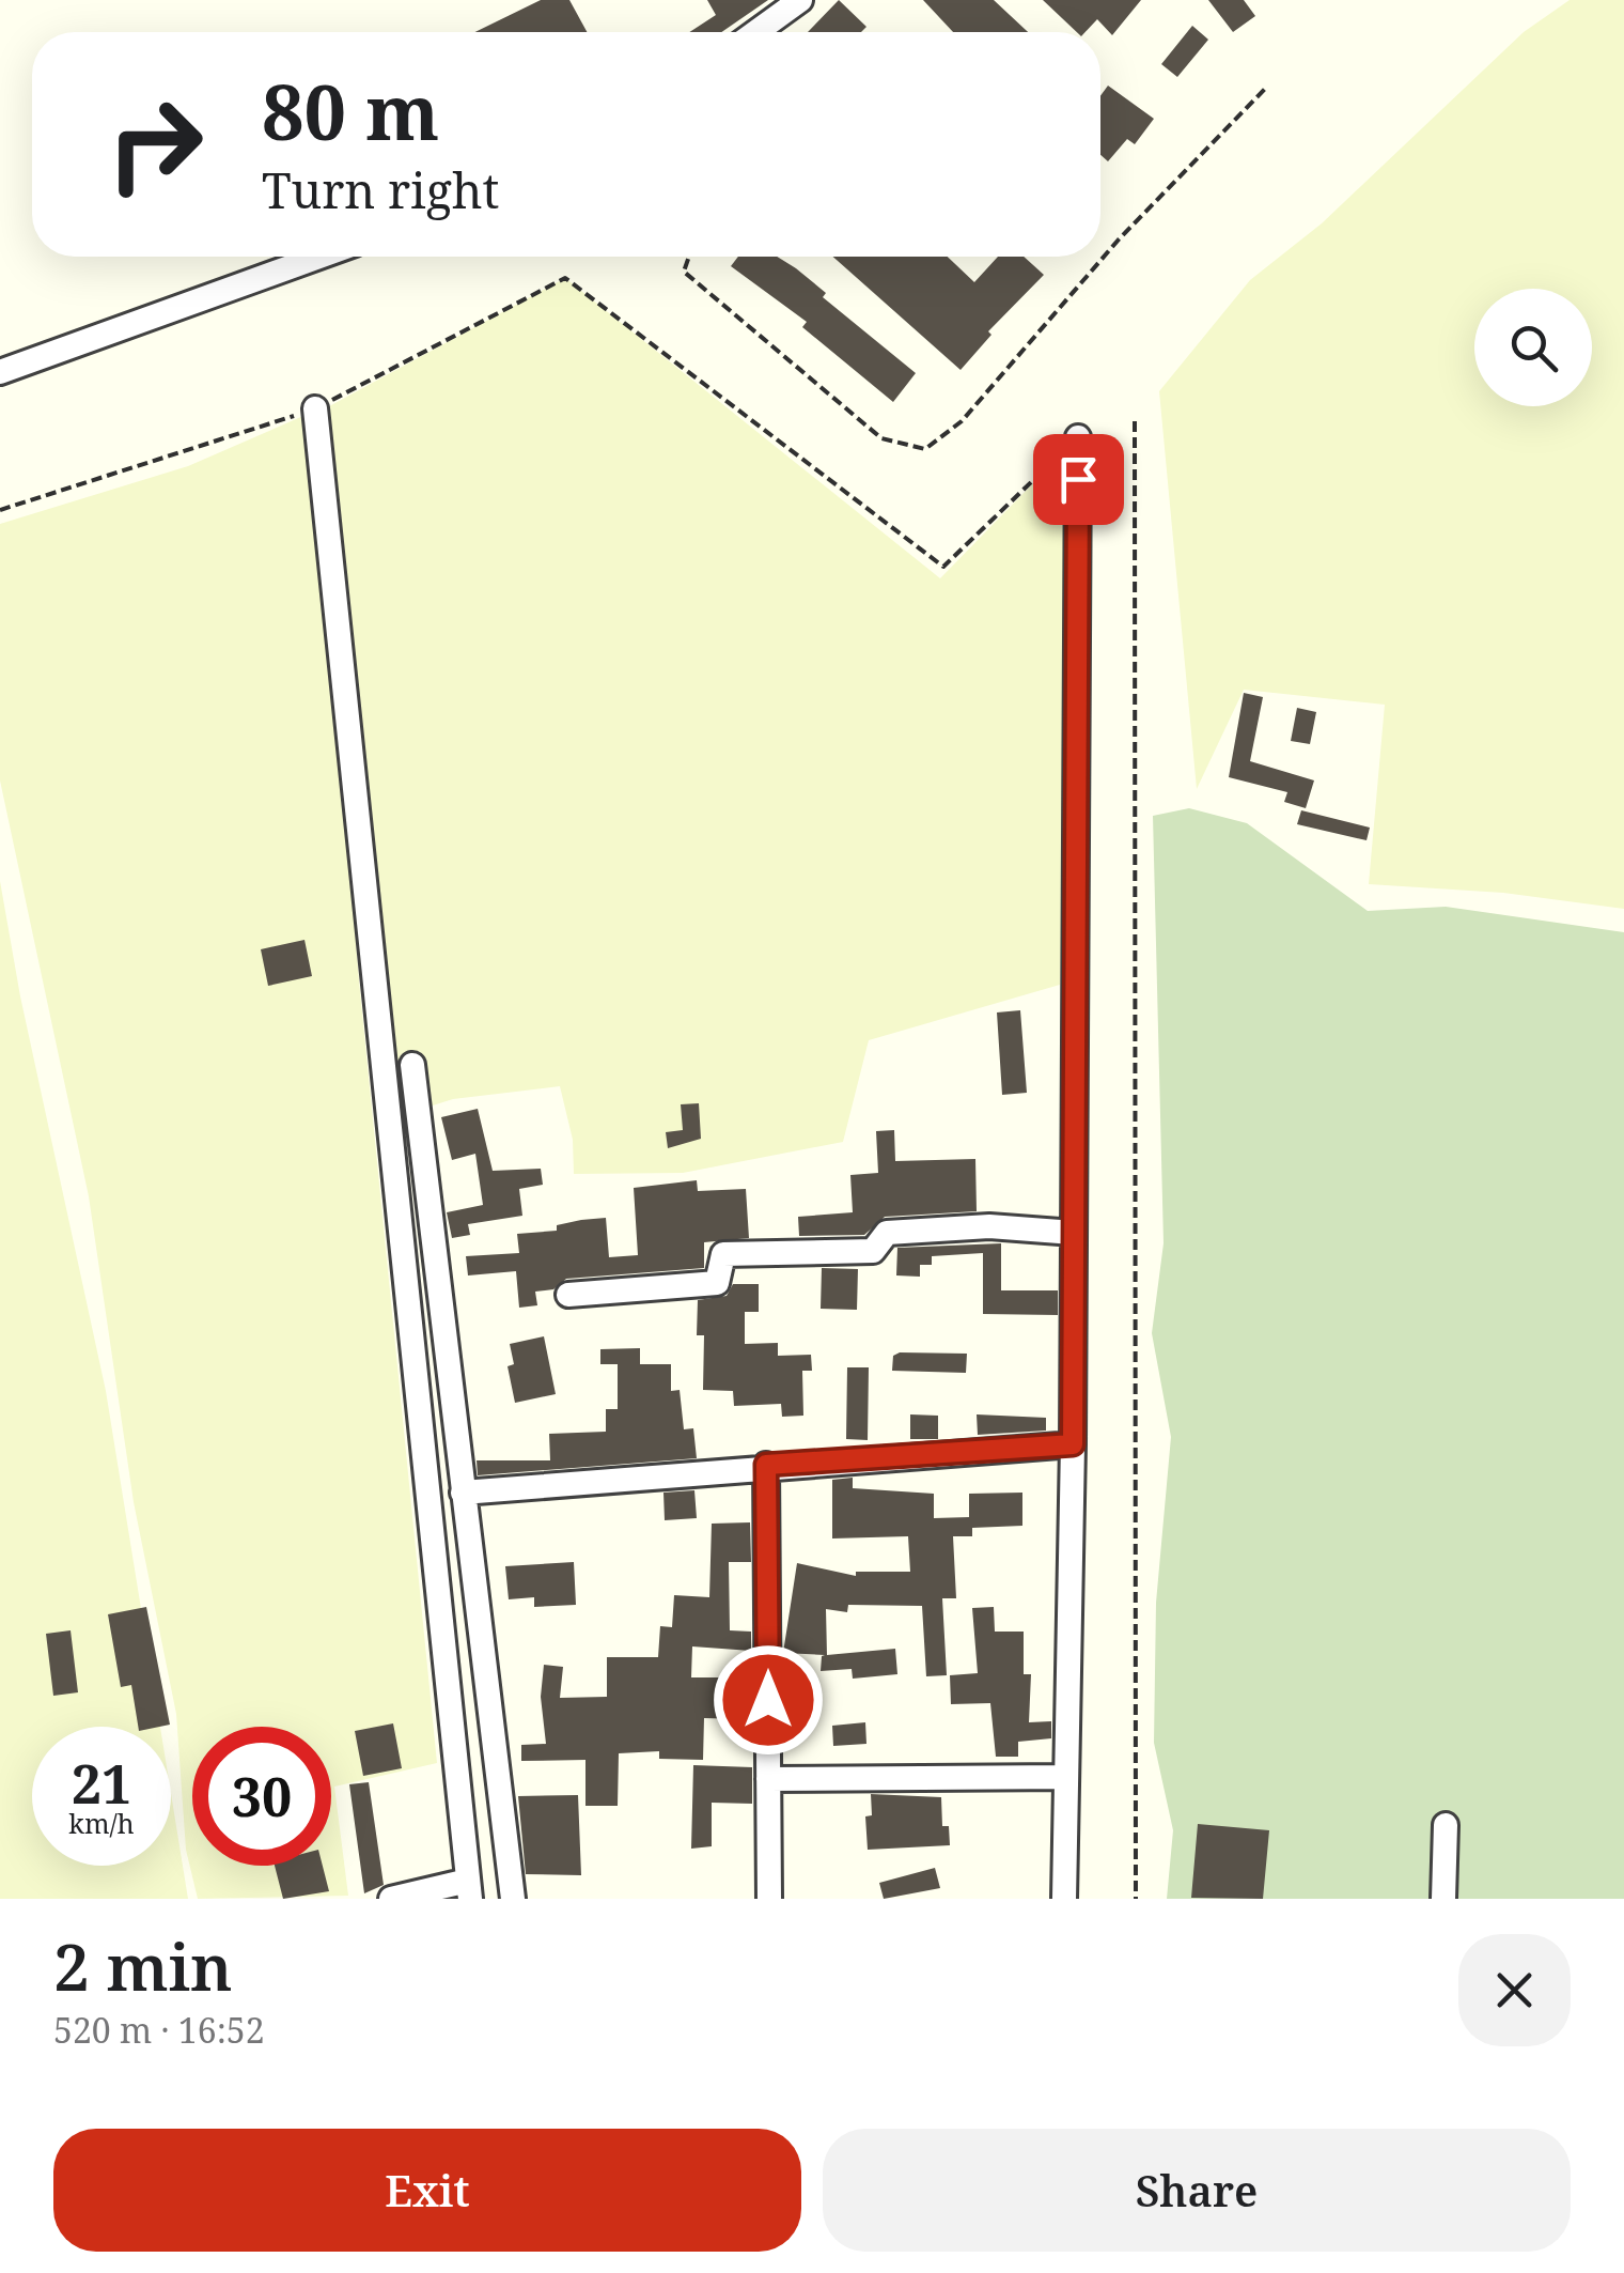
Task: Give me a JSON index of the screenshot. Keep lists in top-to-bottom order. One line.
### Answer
{"page":{"turn":["80 m","Turn right"],"speed":"21 km/h","limit":"30","heading":["2 min","520 m · 16:52"],"buttons":["Exit","Share"]}}
